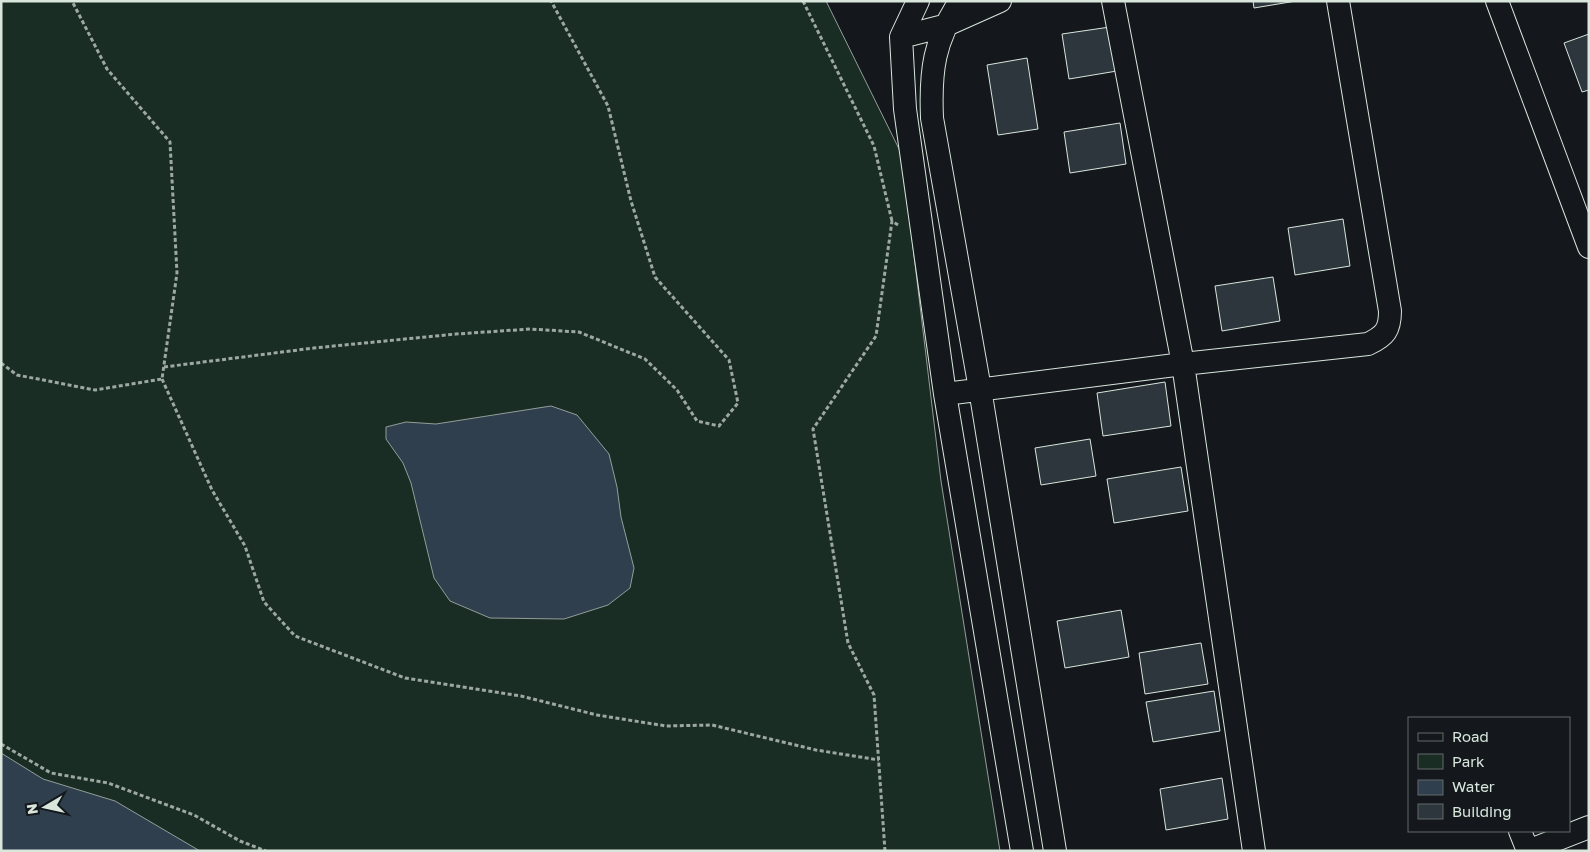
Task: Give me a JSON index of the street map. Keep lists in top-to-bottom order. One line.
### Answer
{"legend":["Road","Park","Water","Building"],"north":"left"}
